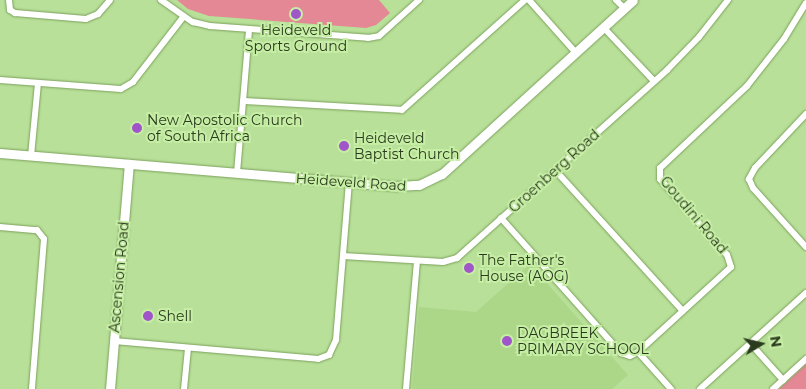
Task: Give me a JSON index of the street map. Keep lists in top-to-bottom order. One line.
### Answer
{"streets":{"street":["Groenberg Road","Heideveld Road","Goudini Road","Ascension Road"]},"crossings":[["Heideveld Road","Ascension Road"]],"places":["Heideveld Sports Ground","New Apostolic Church of South Africa","Heideveld Baptist Church","The Father's House (AOG)","Shell","DAGBREEK PRIMARY SCHOOL"],"north":"right"}
